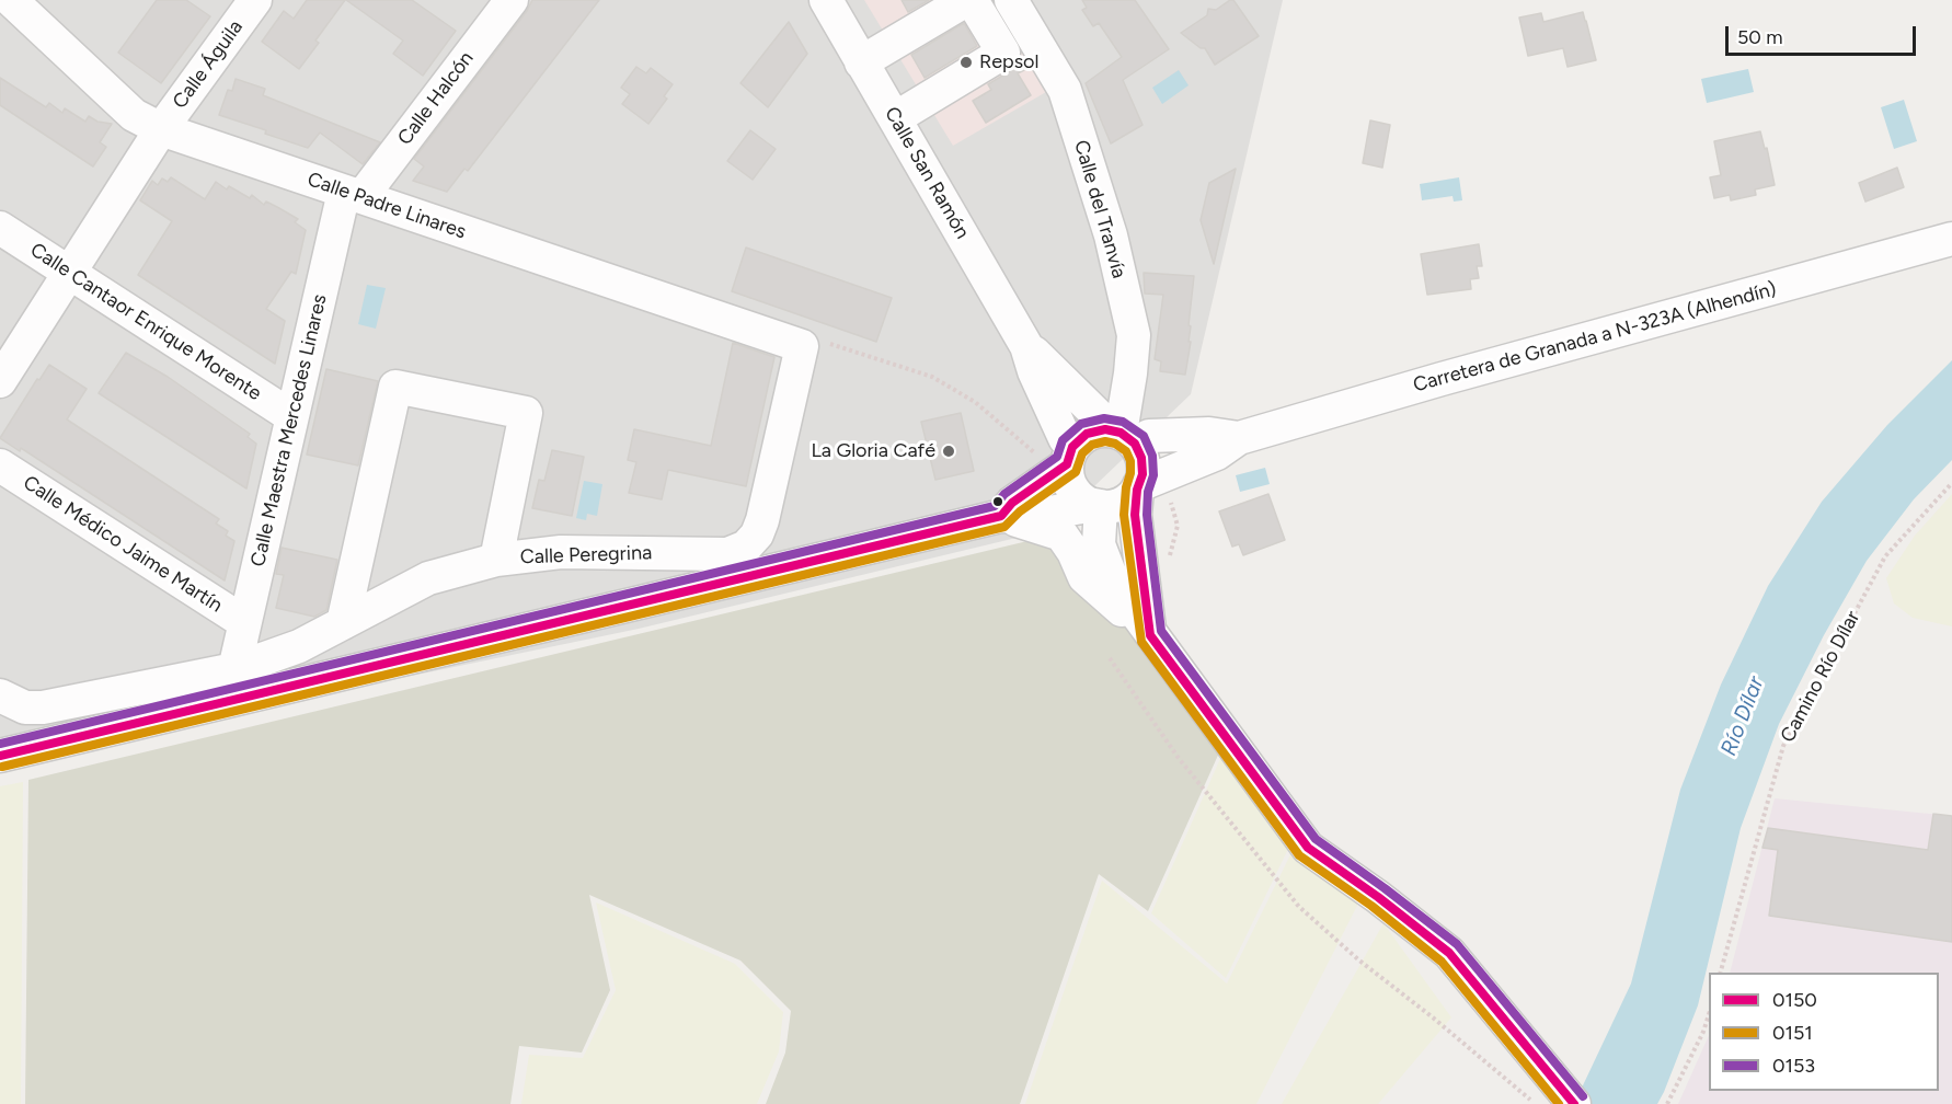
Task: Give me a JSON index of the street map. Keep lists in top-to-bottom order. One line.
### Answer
{"streets":{"street":["Calle Águila","Calle Halcón","Calle San Ramón","Calle Padre Linares","Calle del Tranvía","Calle Cantaor Enrique Morente","Carretera de Granada a N-323A (Alhendín)","Calle Maestra Mercedes Linares","Calle Médico Jaime Martín","Calle Peregrina"],"path":["Camino Río Dílar"]},"crossings":[["Calle Águila","Calle Padre Linares"],["Calle Águila","Calle Cantaor Enrique Morente"],["Calle Halcón","Calle Padre Linares"],["Calle Halcón","Calle Maestra Mercedes Linares"],["Calle San Ramón","Calle del Tranvía"],["Calle San Ramón","Carretera de Granada a N-323A (Alhendín)"],["Calle Padre Linares","Calle Maestra Mercedes Linares"],["Calle Padre Linares","Calle Peregrina"],["Calle del Tranvía","Carretera de Granada a N-323A (Alhendín)"],["Calle Cantaor Enrique Morente","Calle Maestra Mercedes Linares"],["Calle Maestra Mercedes Linares","Calle Médico Jaime Martín"],["Calle Maestra Mercedes Linares","Calle Peregrina"]],"water":["Río Dílar"],"places":["Repsol","La Gloria Café"],"lines":["transit line 0153","transit line 0150","transit line 0151"],"legend":["0150","0151","0153"],"scale_bar":"50 m"}
